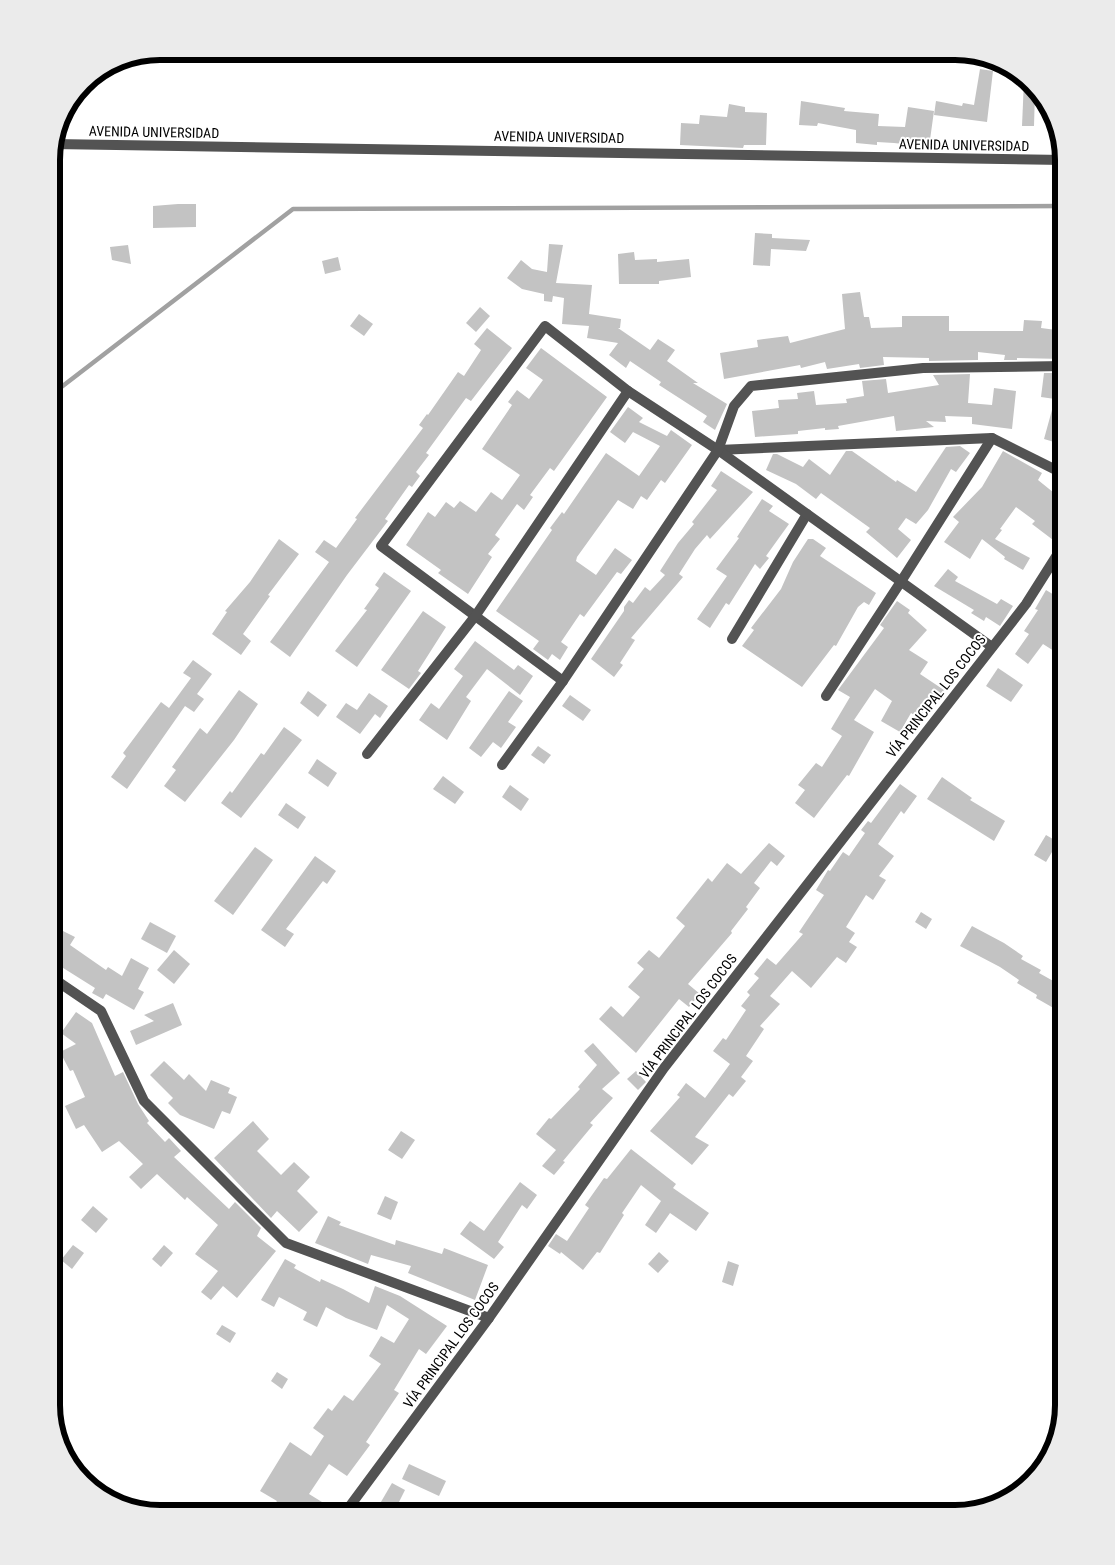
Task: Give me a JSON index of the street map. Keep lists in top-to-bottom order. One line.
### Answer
{"streets":{"street":["AVENIDA UNIVERSIDAD","VÍA PRINCIPAL LOS COCOS"]}}
